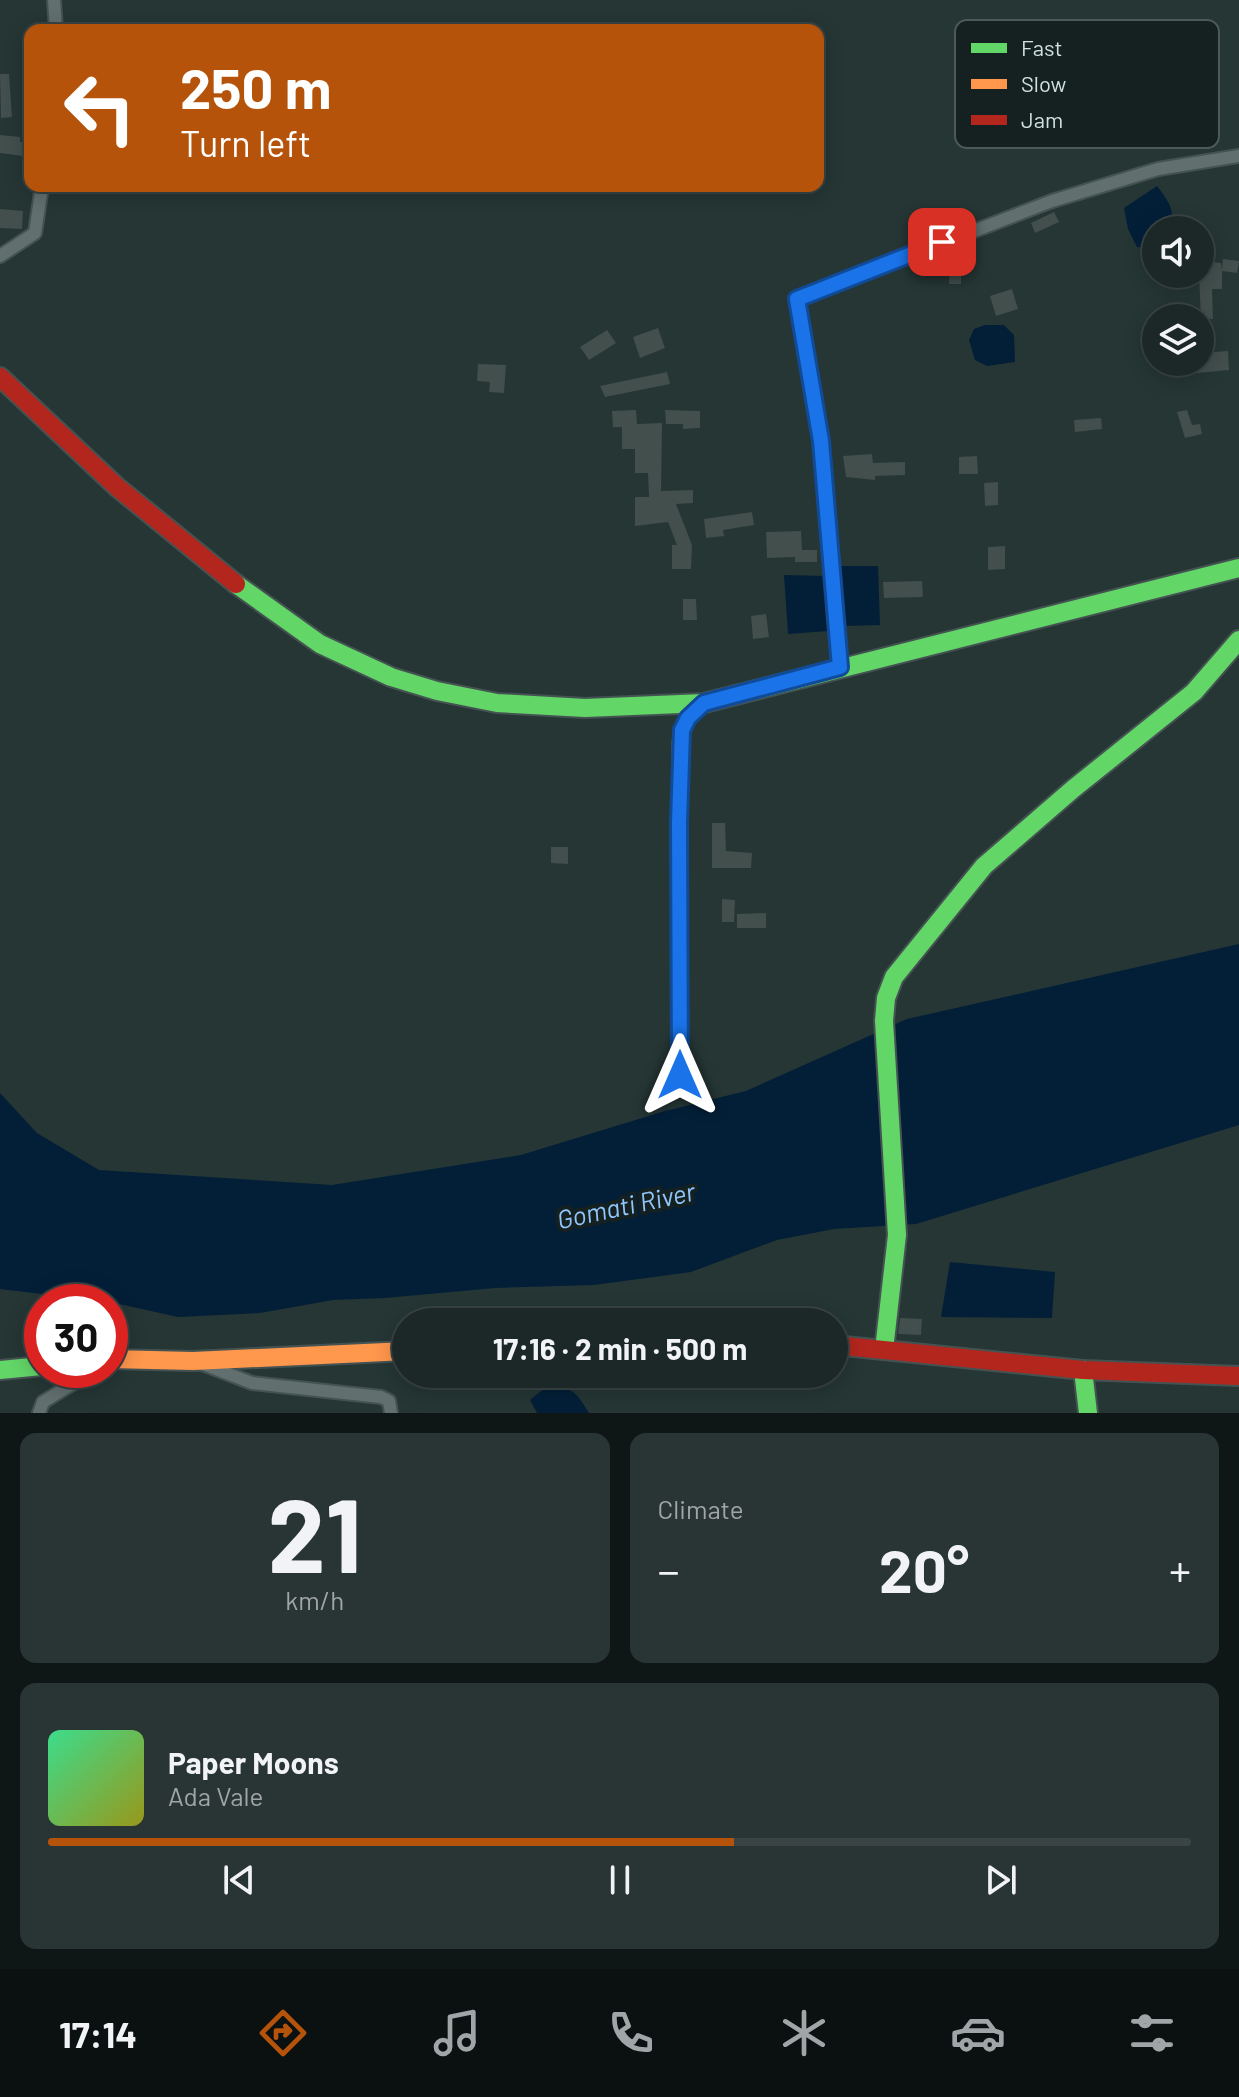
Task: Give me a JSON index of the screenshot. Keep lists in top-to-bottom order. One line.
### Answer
{"water":["Gomati River"],"legend":["Fast","Slow","Jam"],"page":{"turn":["250 m","Turn left"],"limit":"30","trip":"17:16 · 2 min · 500 m","tile":[["21","km/h"],"Climate"],"heat":["−","20°","+"],"song":["Paper Moons","Ada Vale"],"tabs":"17:14"}}
